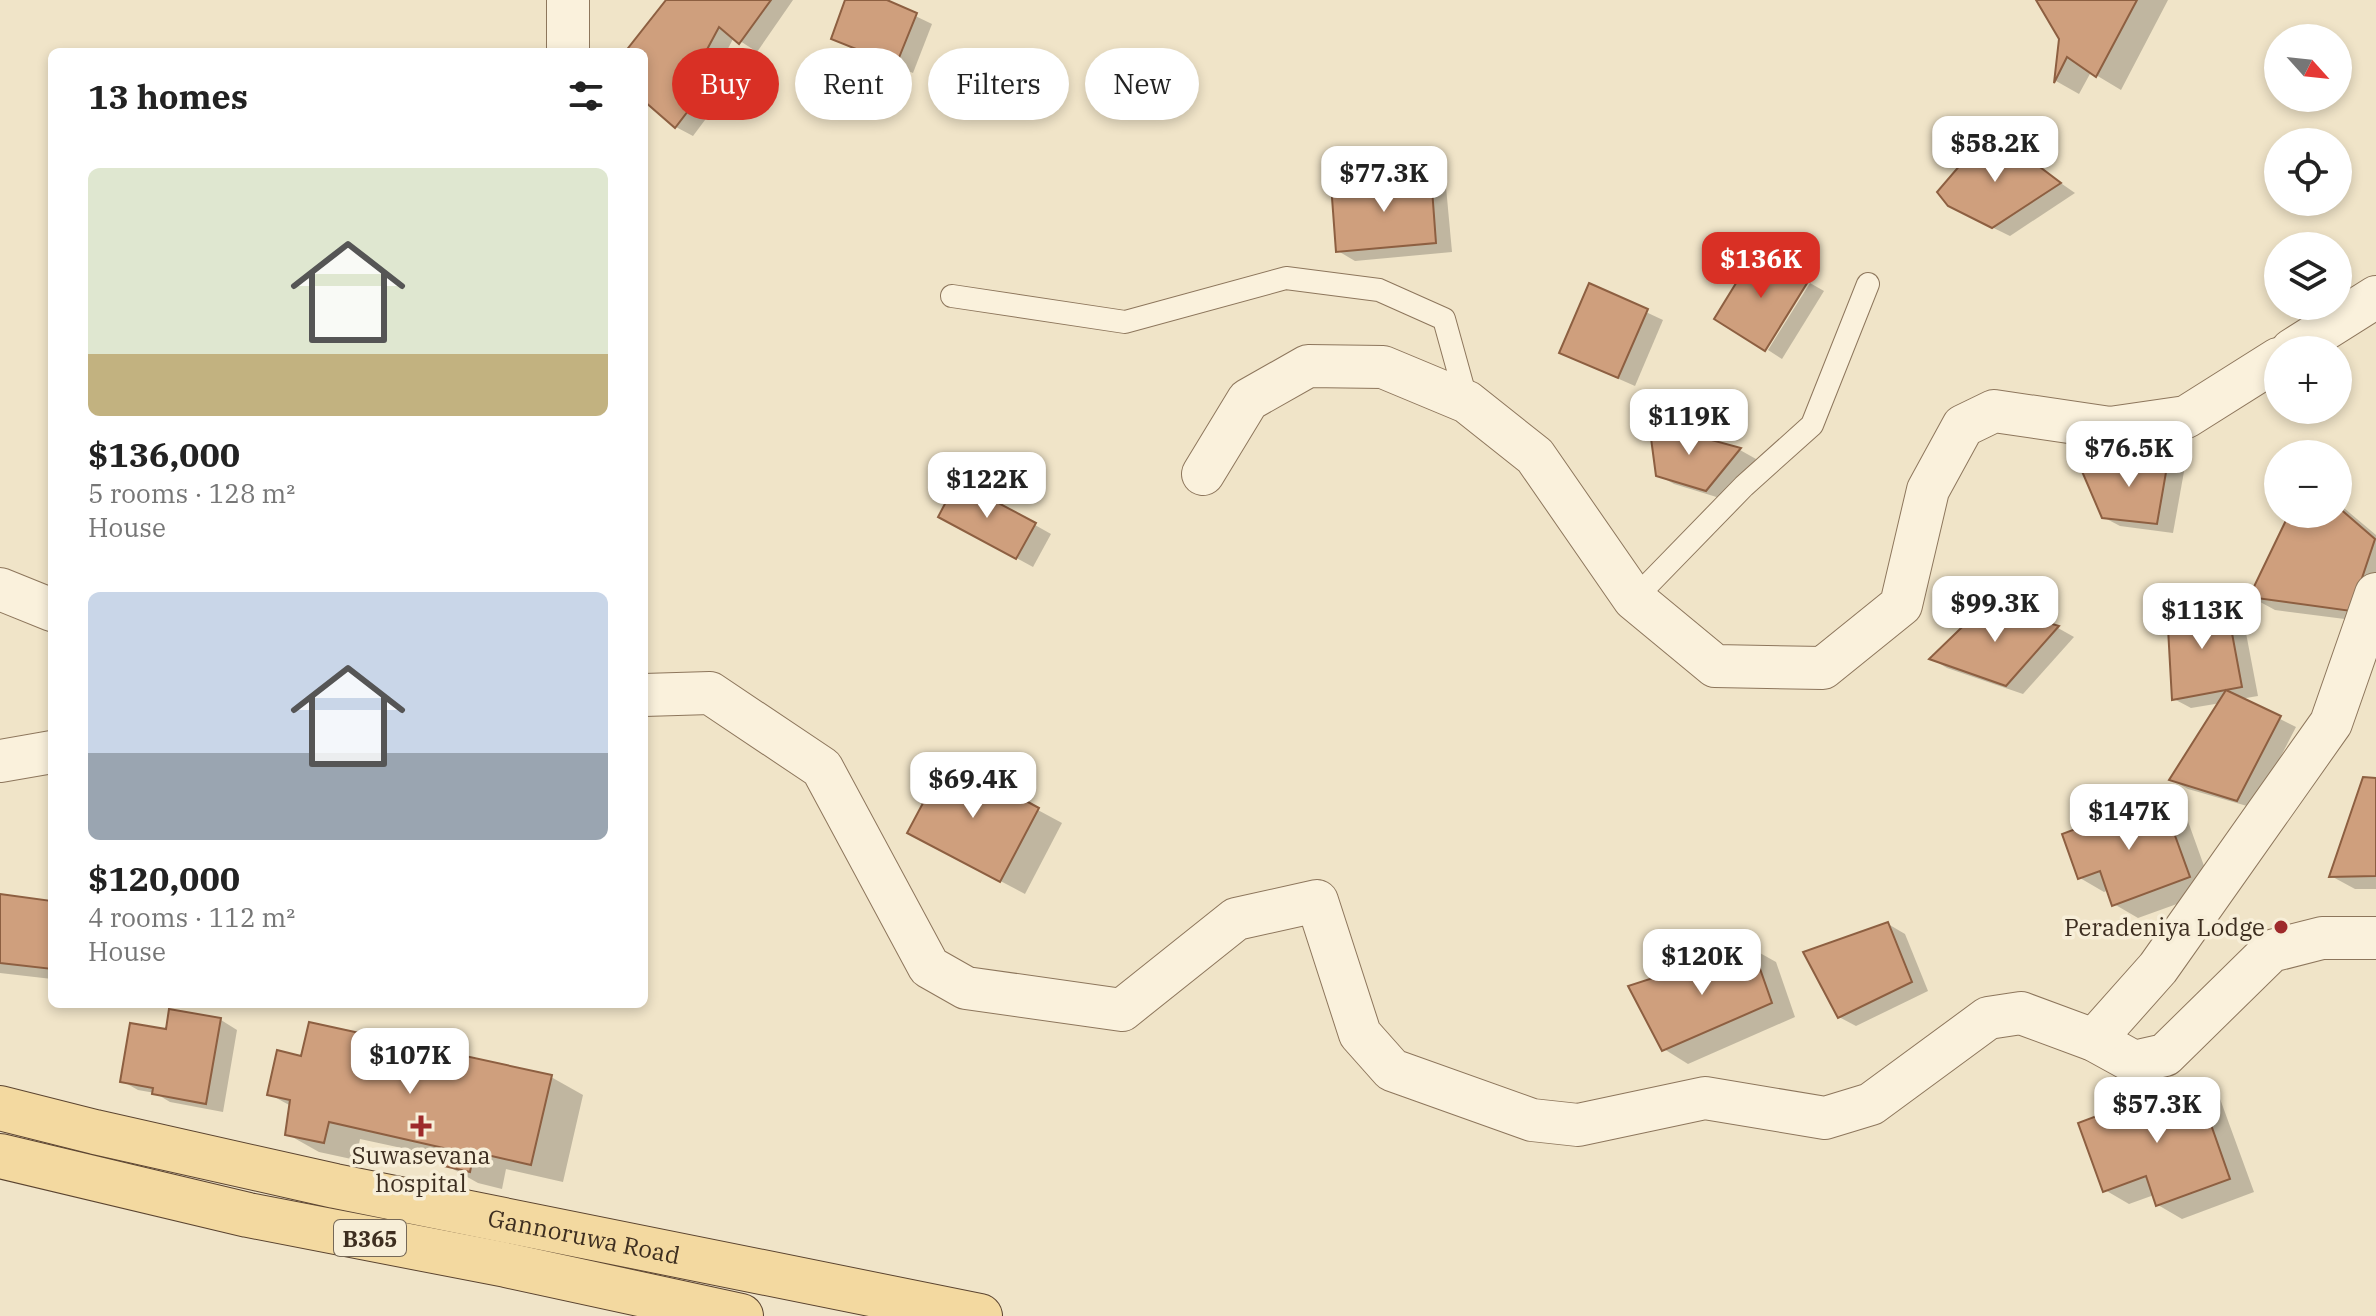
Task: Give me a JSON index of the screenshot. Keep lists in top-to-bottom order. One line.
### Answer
{"streets":{"main road":["Gannoruwa Road","B365"]},"places":{"other":["Peradeniya Lodge"],"health":["Suwasevana hospital"]},"north":"bottom right","page":{"map_buttons":["+","−"],"chip":["Buy","Rent","Filters","New"],"heading":"13 homes","price":["$58.2K","$77.3K","$136K","$119K","$76.5K","$122K","$99.3K","$113K","$69.4K","$147K","$120K","$107K","$57.3K"],"list":[{"name":"$136,000","note":"5 rooms · 128 m² · House"},{"name":"$120,000","note":"4 rooms · 112 m² · House"}]}}
